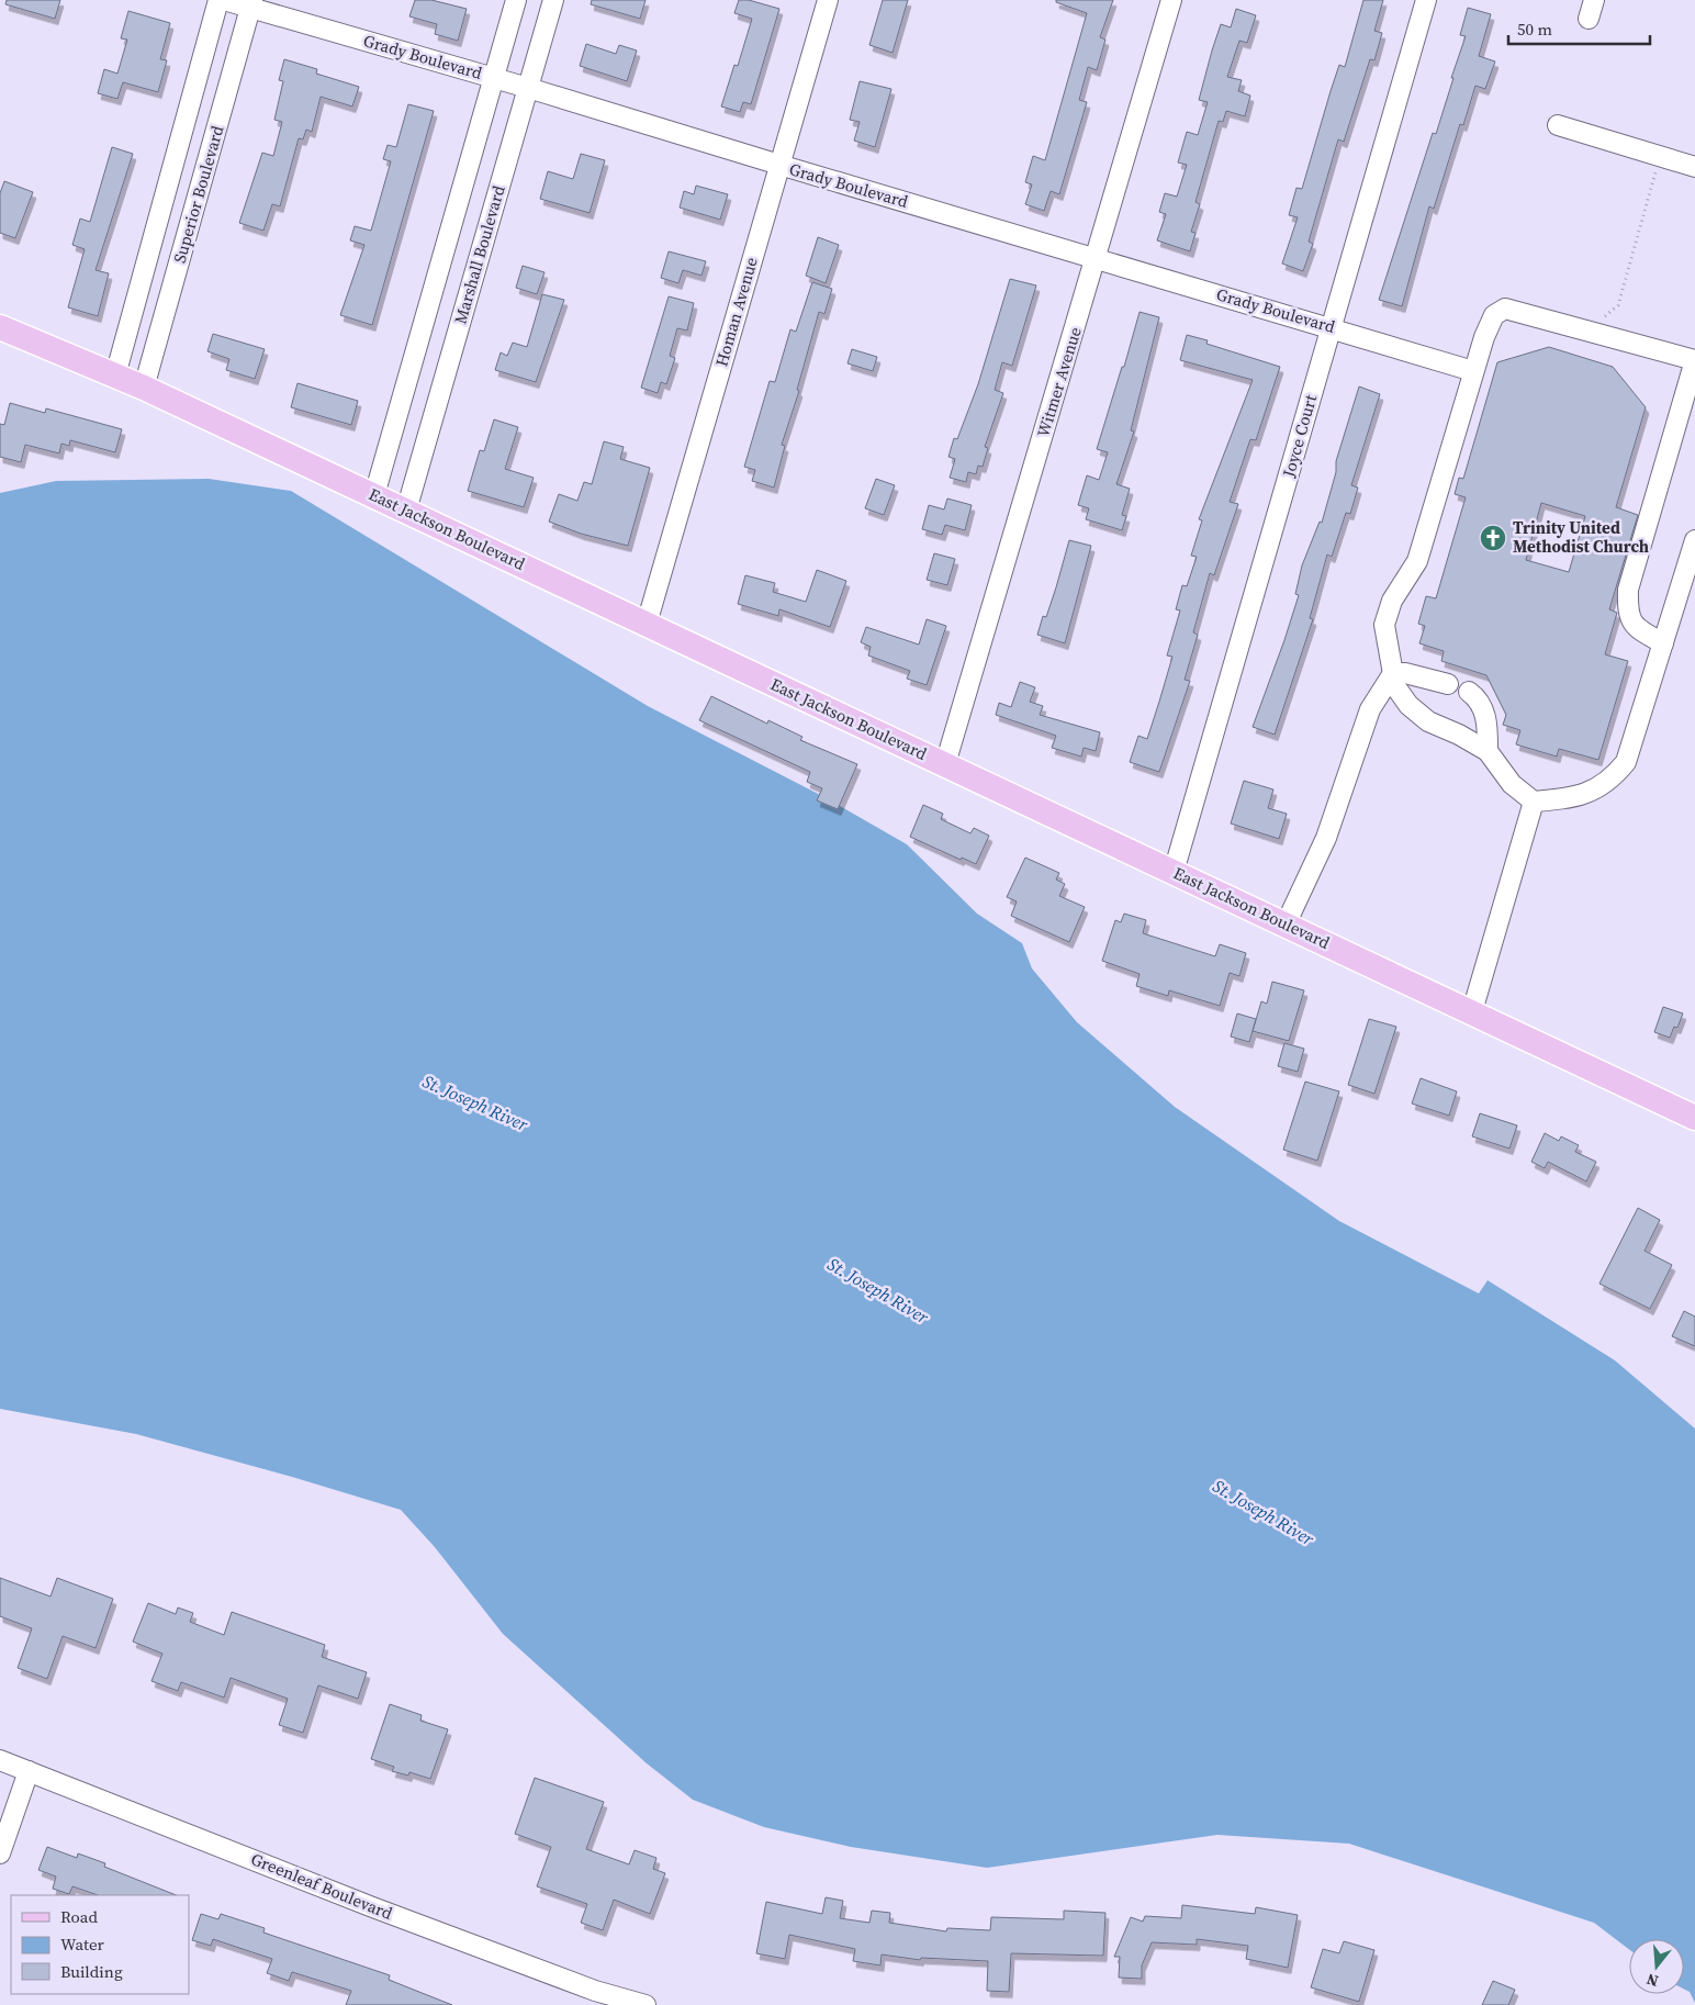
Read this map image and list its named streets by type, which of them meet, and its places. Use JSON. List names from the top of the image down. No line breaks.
{"streets":{"main road":["East Jackson Boulevard"],"street":["Grady Boulevard","Superior Boulevard","Marshall Boulevard","Homan Avenue","Witmer Avenue","Joyce Court","Greenleaf Boulevard"]},"crossings":[["Grady Boulevard","Superior Boulevard"],["Grady Boulevard","Marshall Boulevard"],["Grady Boulevard","Homan Avenue"],["Grady Boulevard","Witmer Avenue"],["Grady Boulevard","Joyce Court"],["Superior Boulevard","East Jackson Boulevard"],["Marshall Boulevard","East Jackson Boulevard"],["Homan Avenue","East Jackson Boulevard"],["Witmer Avenue","East Jackson Boulevard"],["Joyce Court","East Jackson Boulevard"]],"water":["St. Joseph River"],"places":{"church":["Trinity United Methodist Church"]},"legend":["Road","Water","Building"],"scale_bar":"50 m","north":"bottom"}
